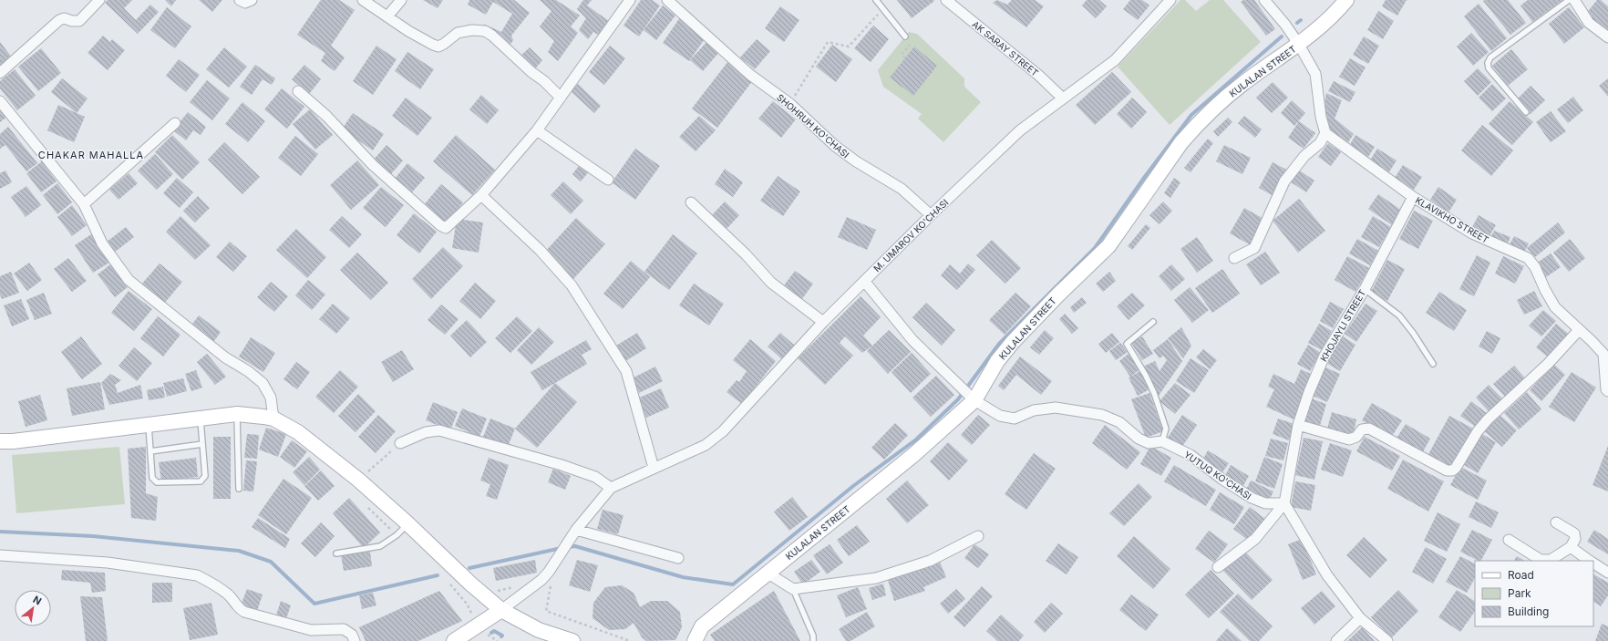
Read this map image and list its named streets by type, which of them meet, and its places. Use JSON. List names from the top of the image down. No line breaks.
{"streets":{"main road":["KULALAN STREET"],"street":["AK SARAY STREET","SHOHRUH KO'CHASI","KLAVIKHO STREET","M. UMAROV KO'CHASI","KHOJAYLI STREET","YUTUQ KO'CHASI"]},"crossings":[["AK SARAY STREET","M. UMAROV KO'CHASI"],["KULALAN STREET","YUTUQ KO'CHASI"],["SHOHRUH KO'CHASI","M. UMAROV KO'CHASI"],["KLAVIKHO STREET","KHOJAYLI STREET"],["M. UMAROV KO'CHASI","YUTUQ KO'CHASI"],["KHOJAYLI STREET","YUTUQ KO'CHASI"]],"districts":["CHAKAR MAHALLA"],"legend":["Road","Park","Building"],"north":"top right"}
